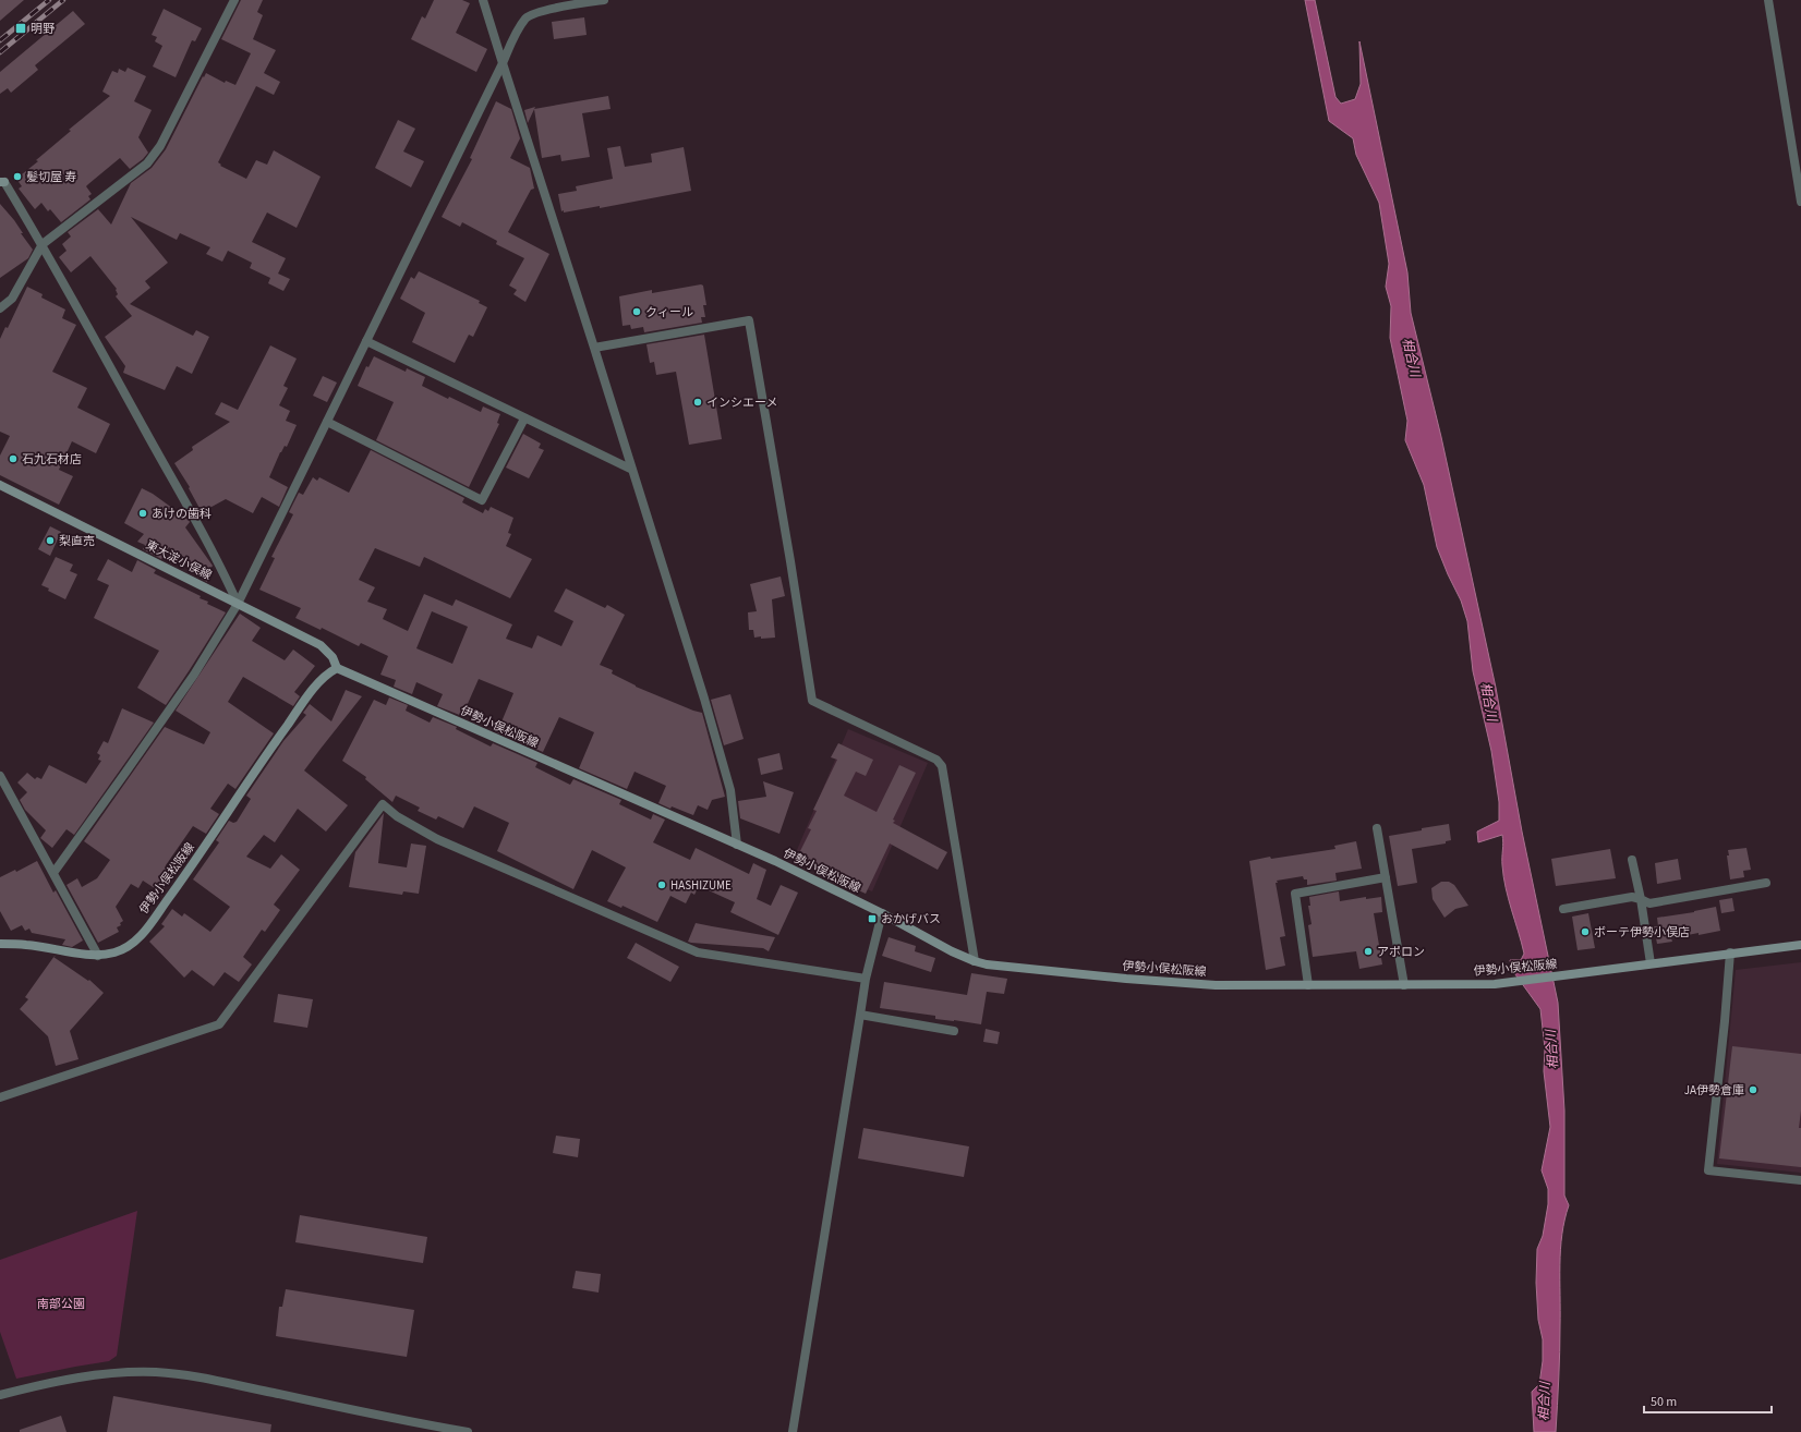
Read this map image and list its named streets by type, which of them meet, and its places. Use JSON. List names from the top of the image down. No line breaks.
{"streets":{"main road":["東大淀小俣線","伊勢小俣松阪線"]},"crossings":[["東大淀小俣線","伊勢小俣松阪線"]],"water":["相合川"],"parks":["南部公園"],"places":{"transit":["明野","おかげバス"],"other":["髪切屋 寿","クィール","インシエーメ","石九石材店","あけの歯科","梨直売","HASHIZUME","ボーテ伊勢小俣店","アポロン","JA伊勢倉庫"]},"scale_bar":"50 m"}
